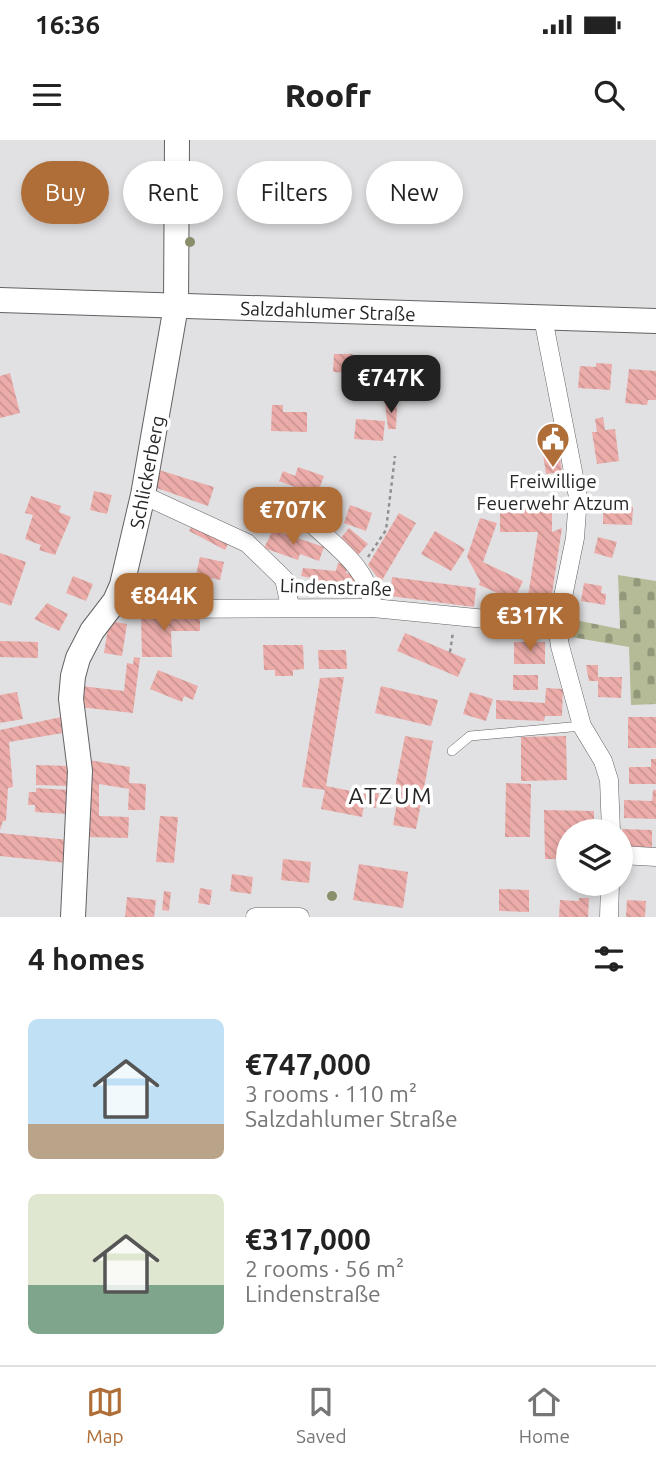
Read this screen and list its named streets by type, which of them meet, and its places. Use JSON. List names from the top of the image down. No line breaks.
{"streets":{"street":["Salzdahlumer Straße","Schlickerberg","Lindenstraße"]},"crossings":[["Salzdahlumer Straße","Schlickerberg"],["Schlickerberg","Lindenstraße"]],"districts":["ATZUM"],"places":{"public building":["Freiwillige Feuerwehr Atzum"]},"page":{"status":"16:36","header":"Roofr","chip":["Buy","Rent","Filters","New"],"price":["€747K","€707K","€844K","€317K"],"heading":"4 homes","list":[{"name":"€747,000","note":"3 rooms · 110 m² · Salzdahlumer Straße"},{"name":"€317,000","note":"2 rooms · 56 m² · Lindenstraße"}],"tabs":["Map","Saved","Home"]}}
